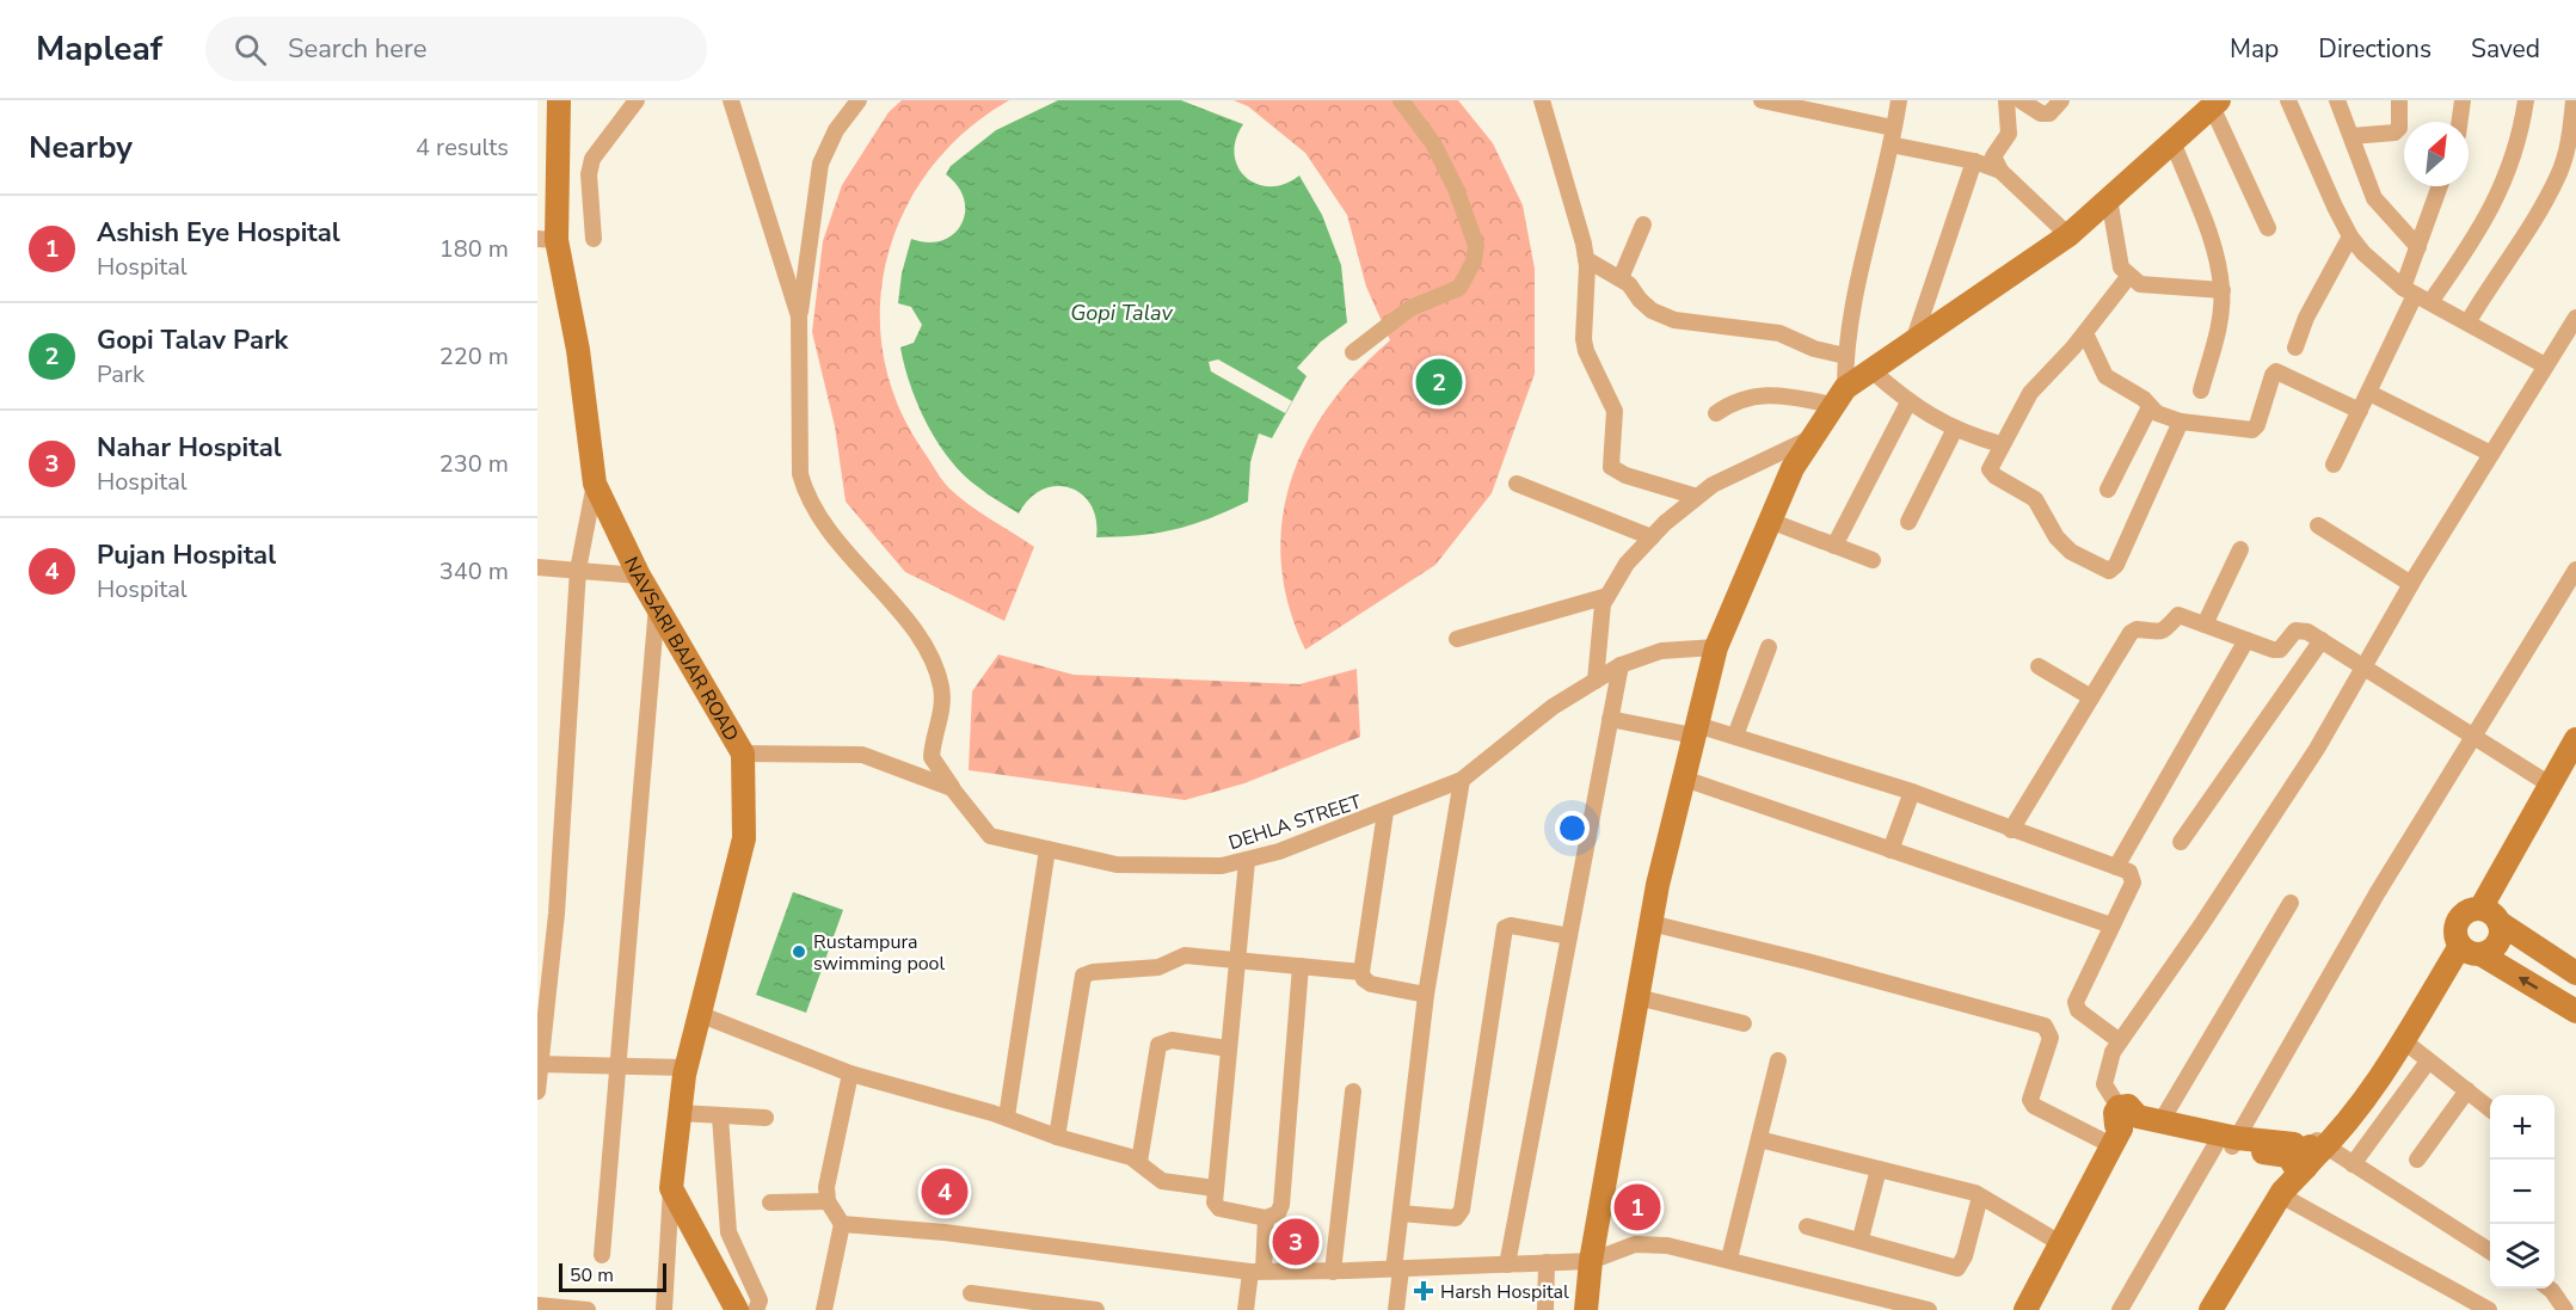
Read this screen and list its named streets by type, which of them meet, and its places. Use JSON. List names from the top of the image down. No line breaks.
{"streets":{"street":["NAVSARI BAJAR ROAD","DEHLA STREET"]},"water":["Gopi Talav"],"places":{"other":["Rustampura swimming pool"],"health":["Harsh Hospital"]},"scale_bar":"50 m","north":"top right","page":{"header":"Mapleaf","search":"Search here","nav":["Map","Directions","Saved"],"heading":["Nearby","4 results"],"list":[{"mark":"1","name":"Ashish Eye Hospital","note":"Hospital","value":"180 m"},{"mark":"2","name":"Gopi Talav Park","note":"Park","value":"220 m"},{"mark":"3","name":"Nahar Hospital","note":"Hospital","value":"230 m"},{"mark":"4","name":"Pujan Hospital","note":"Hospital","value":"340 m"}],"pins":["2","4","1","3"],"map_buttons":["+","−"],"scale":"50 m"}}
